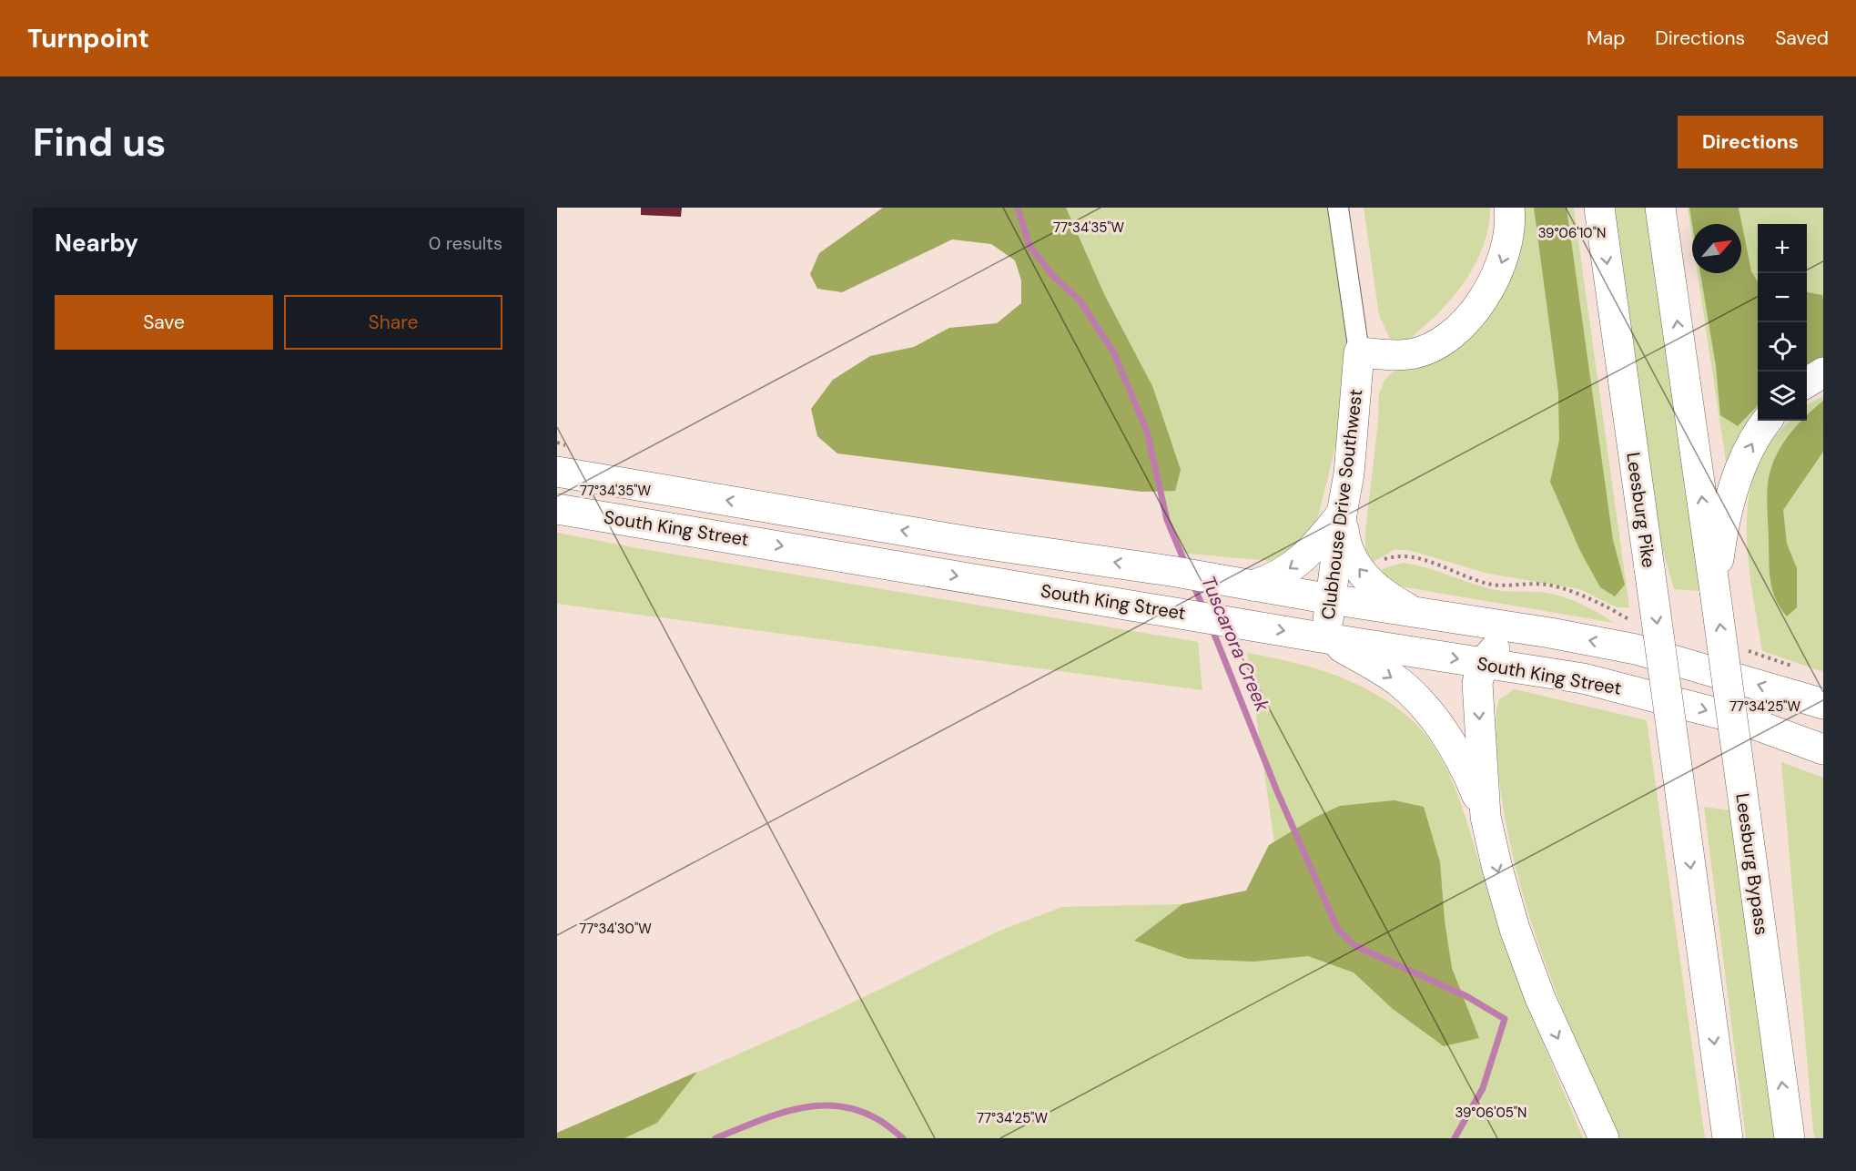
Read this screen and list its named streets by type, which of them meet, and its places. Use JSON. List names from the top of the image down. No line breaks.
{"streets":{"highway":["Clubhouse Drive Southwest","Leesburg Pike","South King Street","Leesburg Bypass"]},"crossings":[["Clubhouse Drive Southwest","South King Street"]],"water":["Tuscarora Creek"],"north":"top right","page":{"header":"Turnpoint","nav":["Map","Directions","Saved"],"buttons":["Directions",["Save","Share"]],"title":"Find us","heading":["Nearby","0 results"],"map_buttons":["+","−"]},"coordinates":["77°34'35\"W","39°06'10\"N","77°34'25\"W","77°34'30\"W","39°06'05\"N"]}
